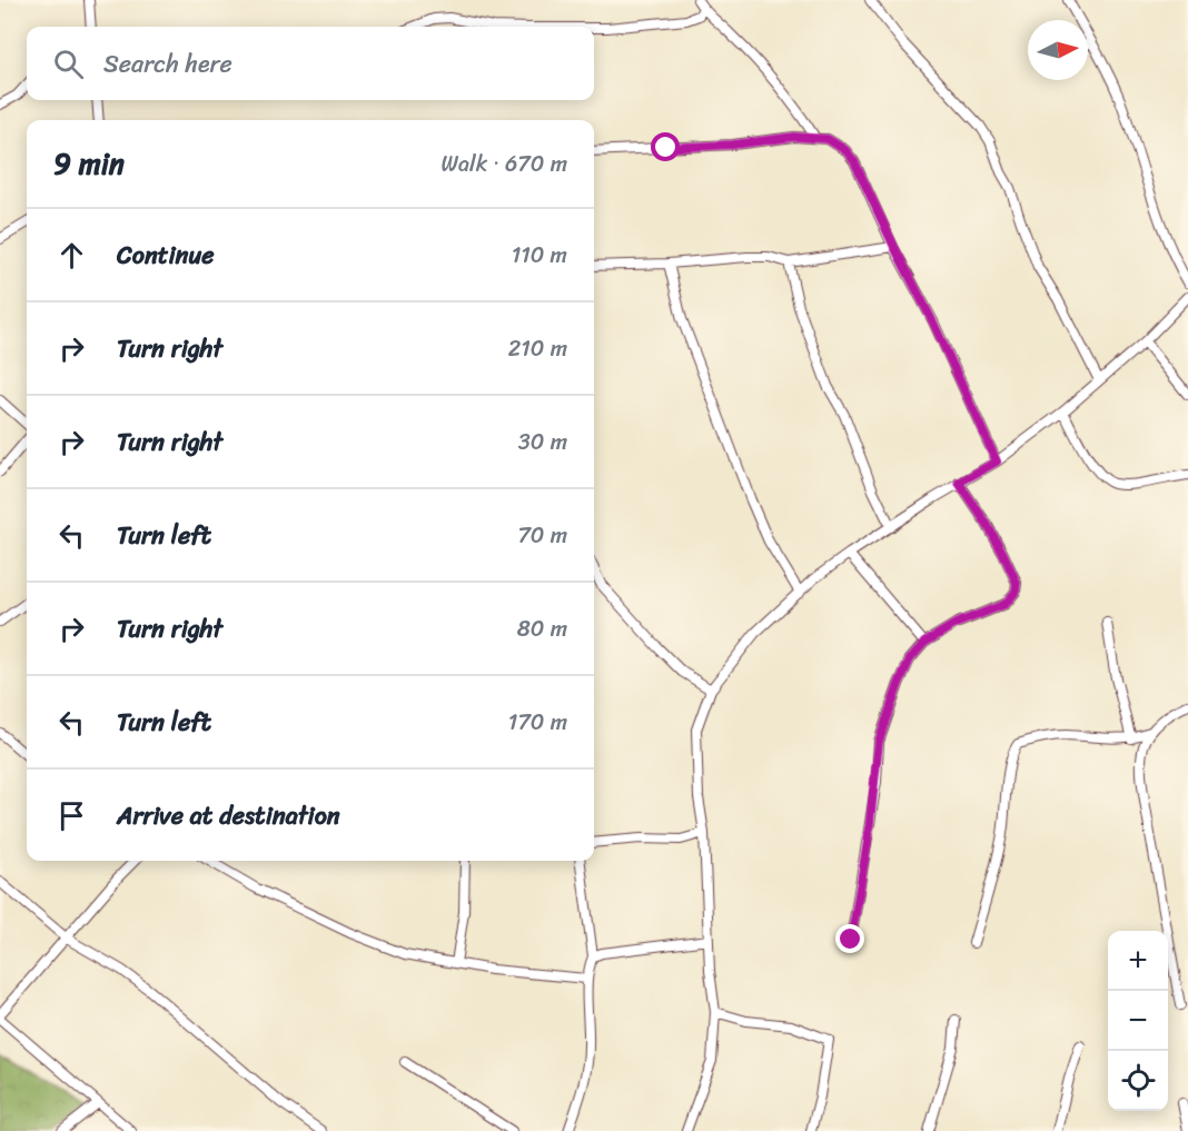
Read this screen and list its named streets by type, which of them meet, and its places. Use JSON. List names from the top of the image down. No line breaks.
{"north":"right","page":{"search":"Search here","heading":["9 min","Walk · 670 m"],"list":[["Continue","110 m"],["Turn right","210 m"],["Turn right","30 m"],["Turn left","70 m"],["Turn right","80 m"],["Turn left","170 m"],"Arrive at destination"],"map_buttons":["+","−"]}}
